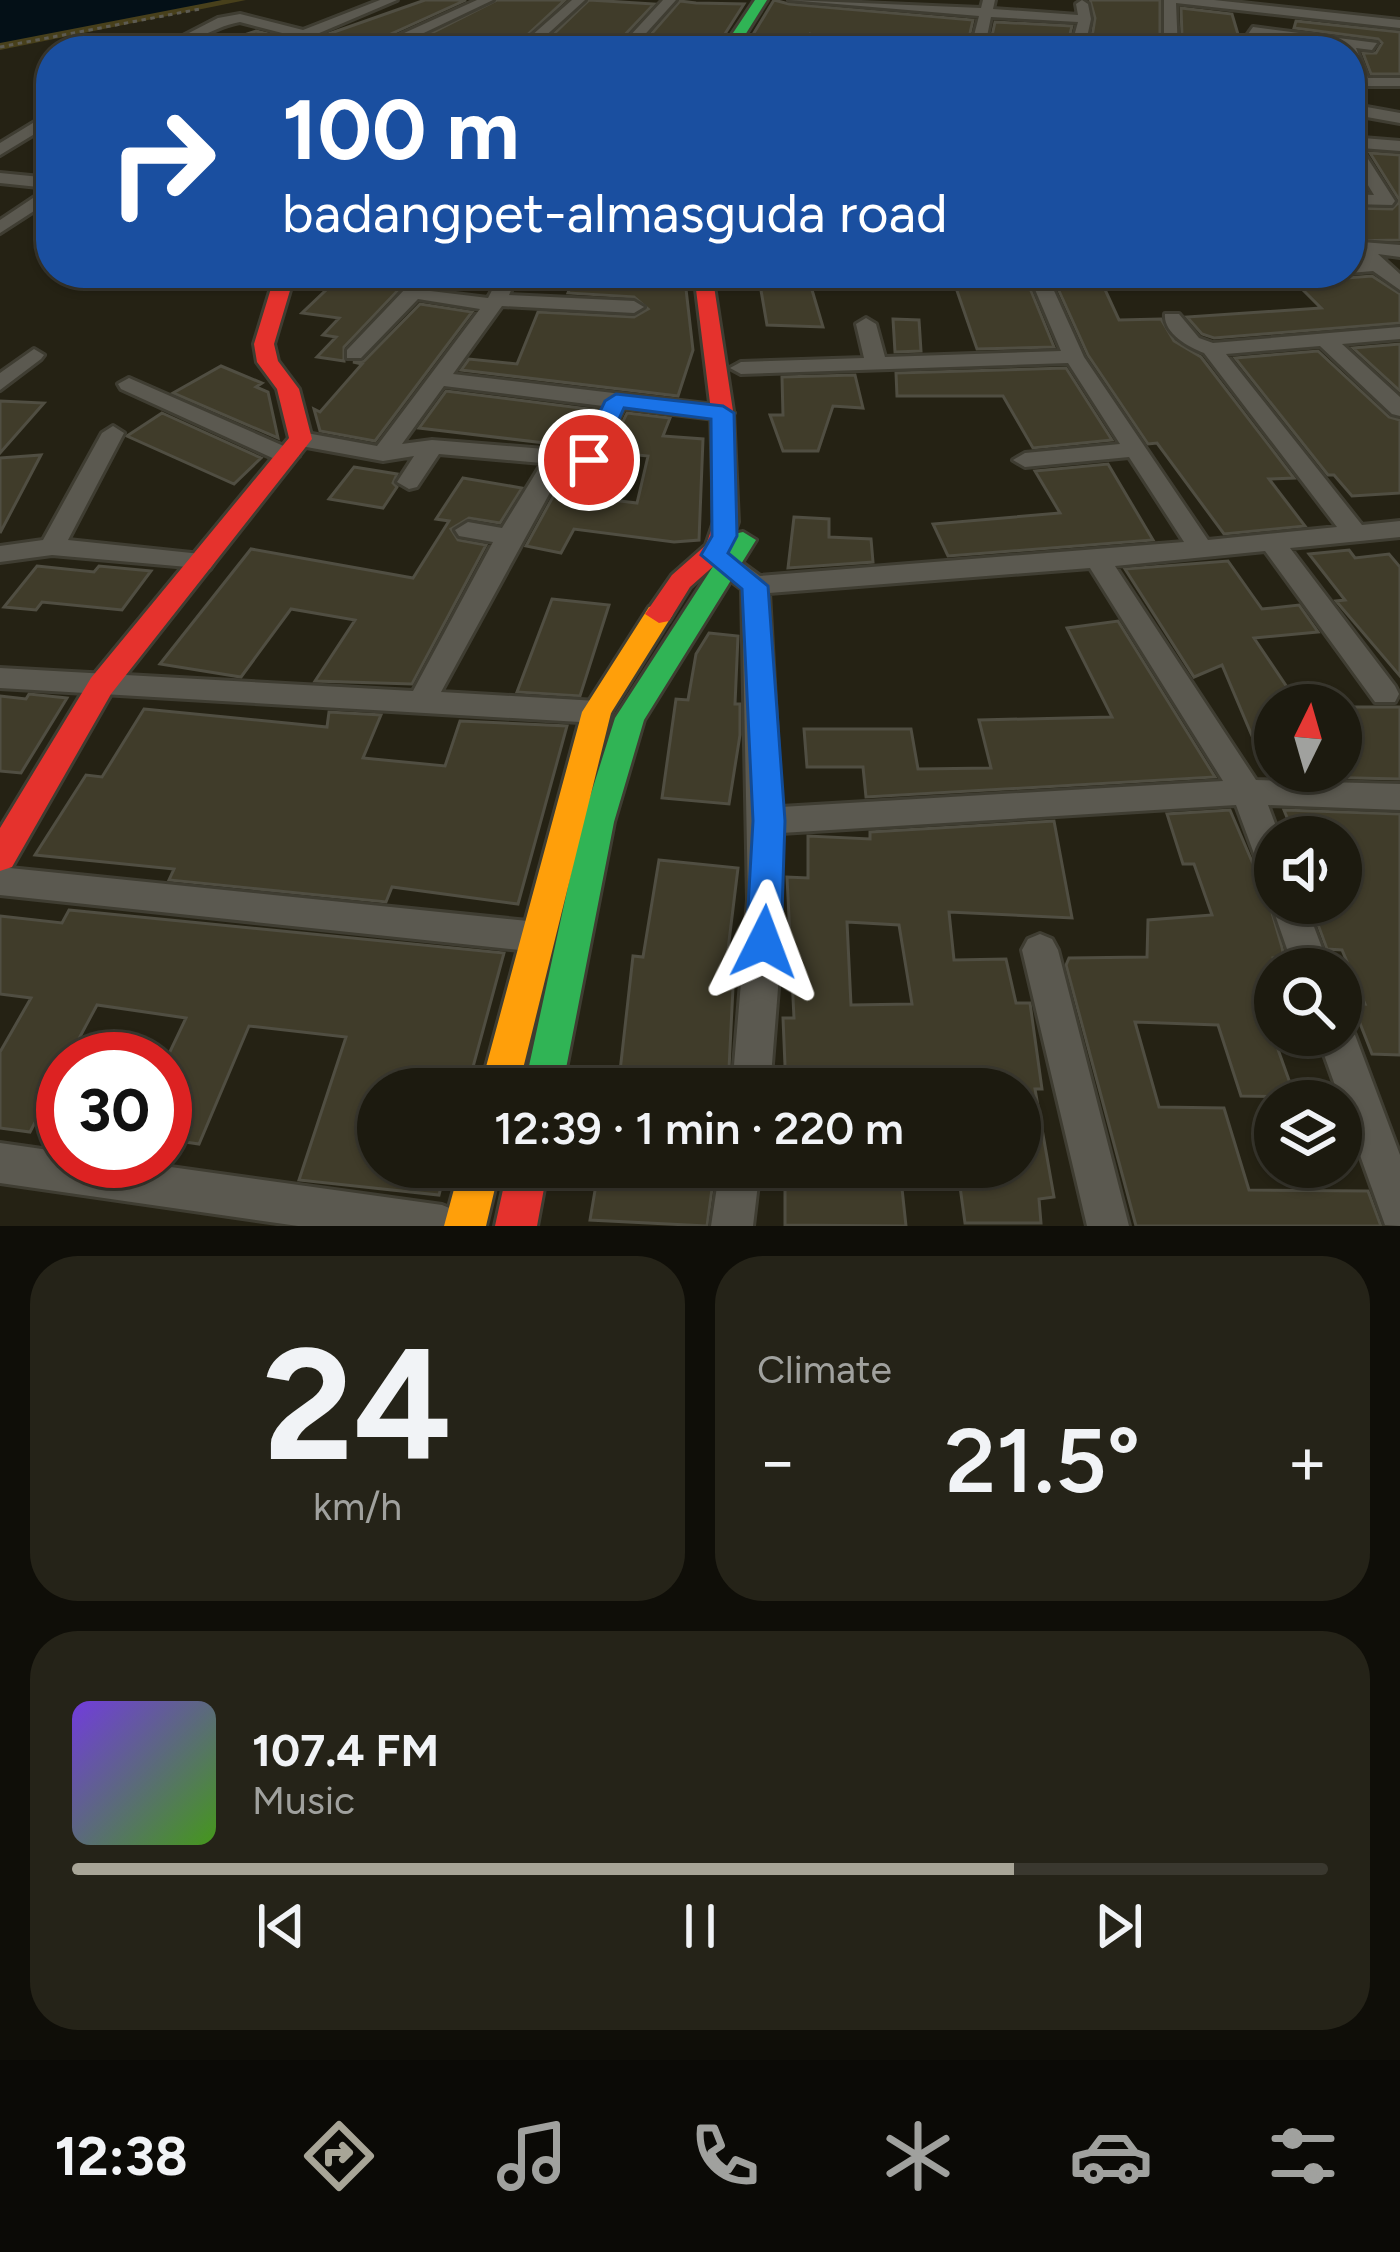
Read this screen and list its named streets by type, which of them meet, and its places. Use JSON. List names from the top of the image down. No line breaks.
{"north":"top","page":{"turn":["100 m","badangpet-almasguda road"],"limit":"30","trip":"12:39 · 1 min · 220 m","tile":[["24","km/h"],"Climate"],"heat":["−","21.5°","+"],"song":["107.4 FM","Music"],"tabs":"12:38"}}
